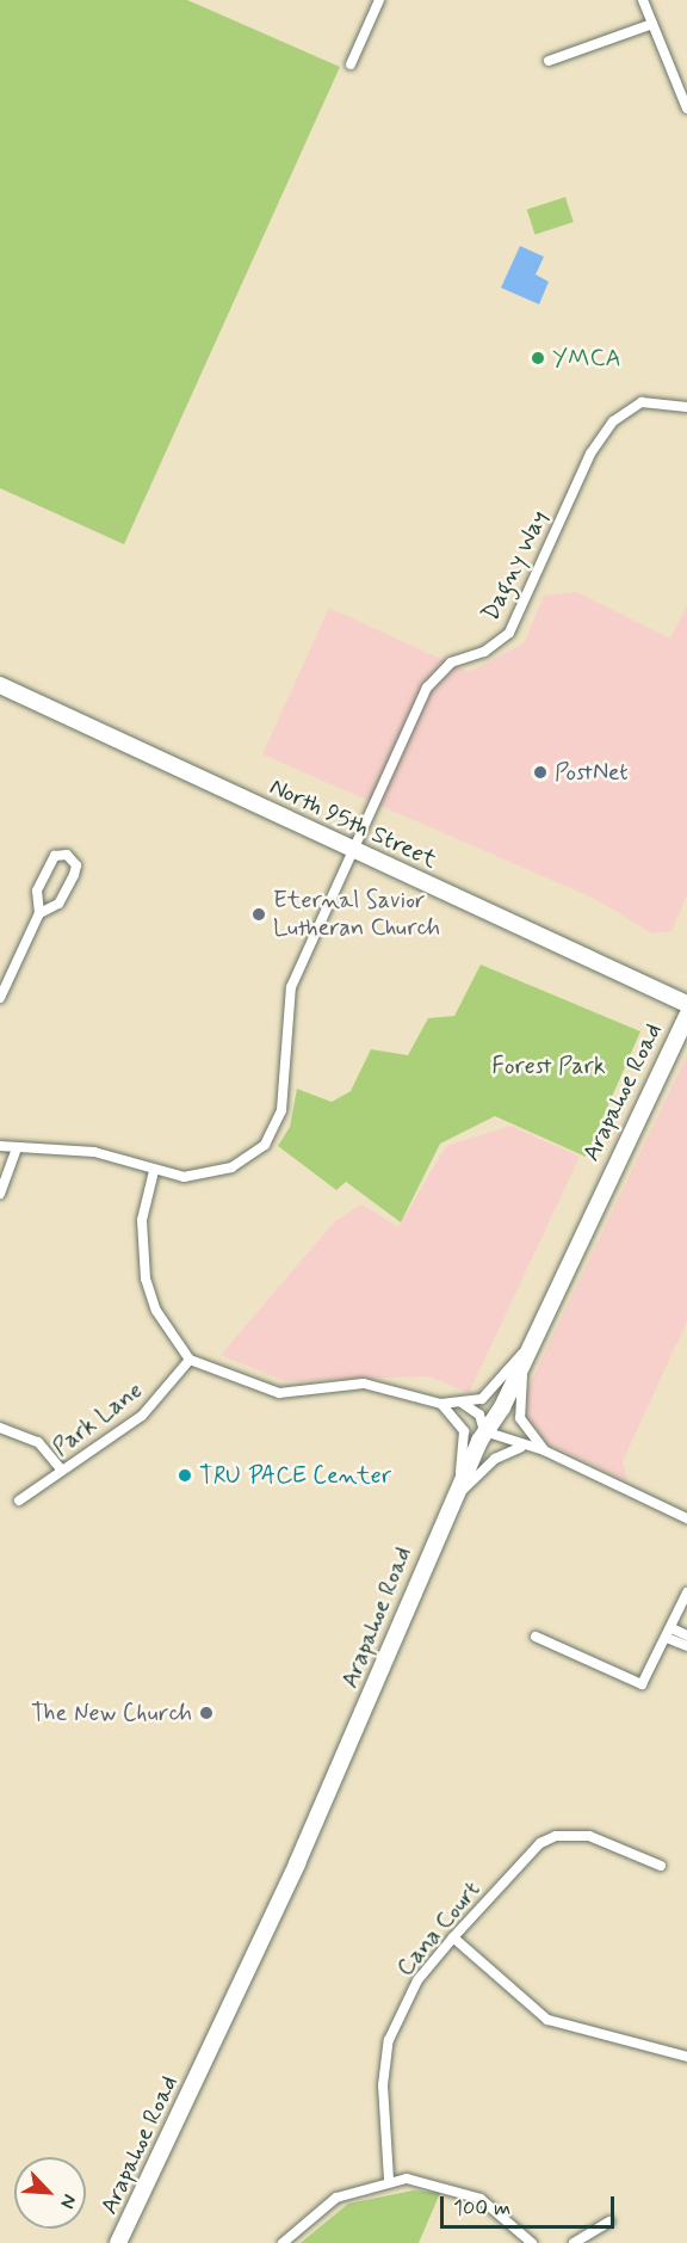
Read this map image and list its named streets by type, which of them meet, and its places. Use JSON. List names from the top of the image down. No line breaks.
{"streets":{"main road":["North 95th Street","Arapahoe Road"],"street":["Dagny Way","Park Lane","Cana Court"]},"crossings":[["Dagny Way","North 95th Street"]],"parks":["Forest Park"],"places":["YMCA","PostNet","Eternal Savior Lutheran Church","TRU PACE Center","The New Church"],"scale_bar":"100 m","north":"bottom right"}
